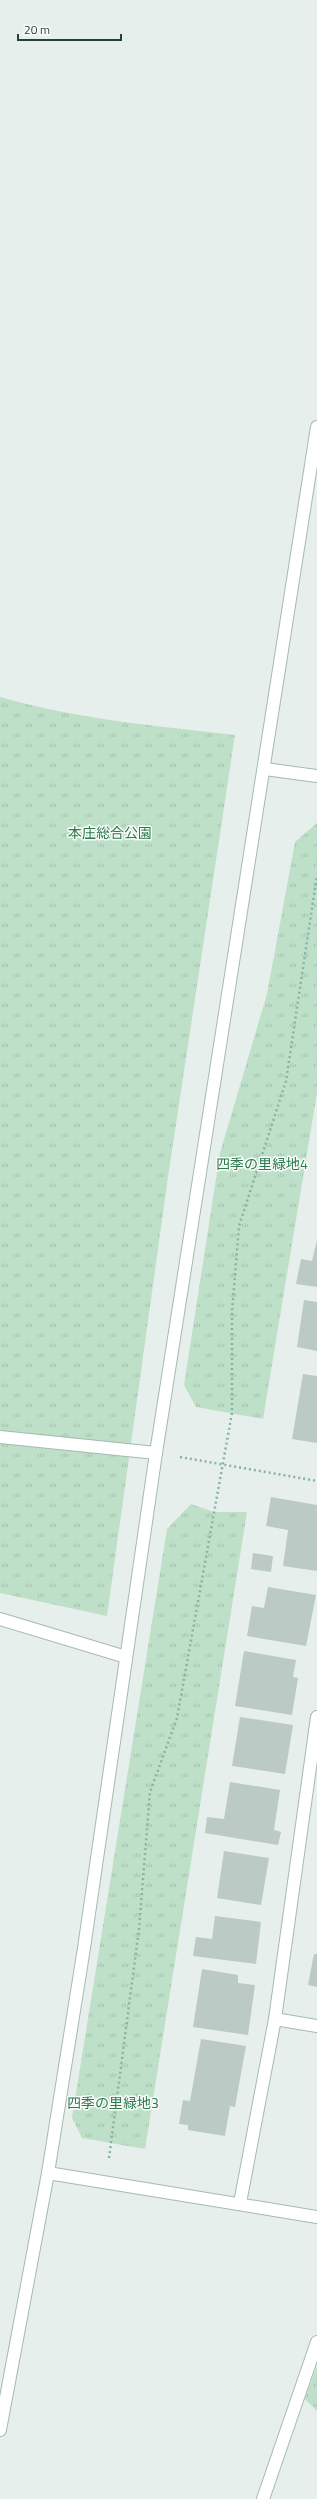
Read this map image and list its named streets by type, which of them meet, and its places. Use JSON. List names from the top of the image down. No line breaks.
{"parks":["本庄総合公園","四季の里緑地4","四季の里緑地3"],"scale_bar":"20 m"}
